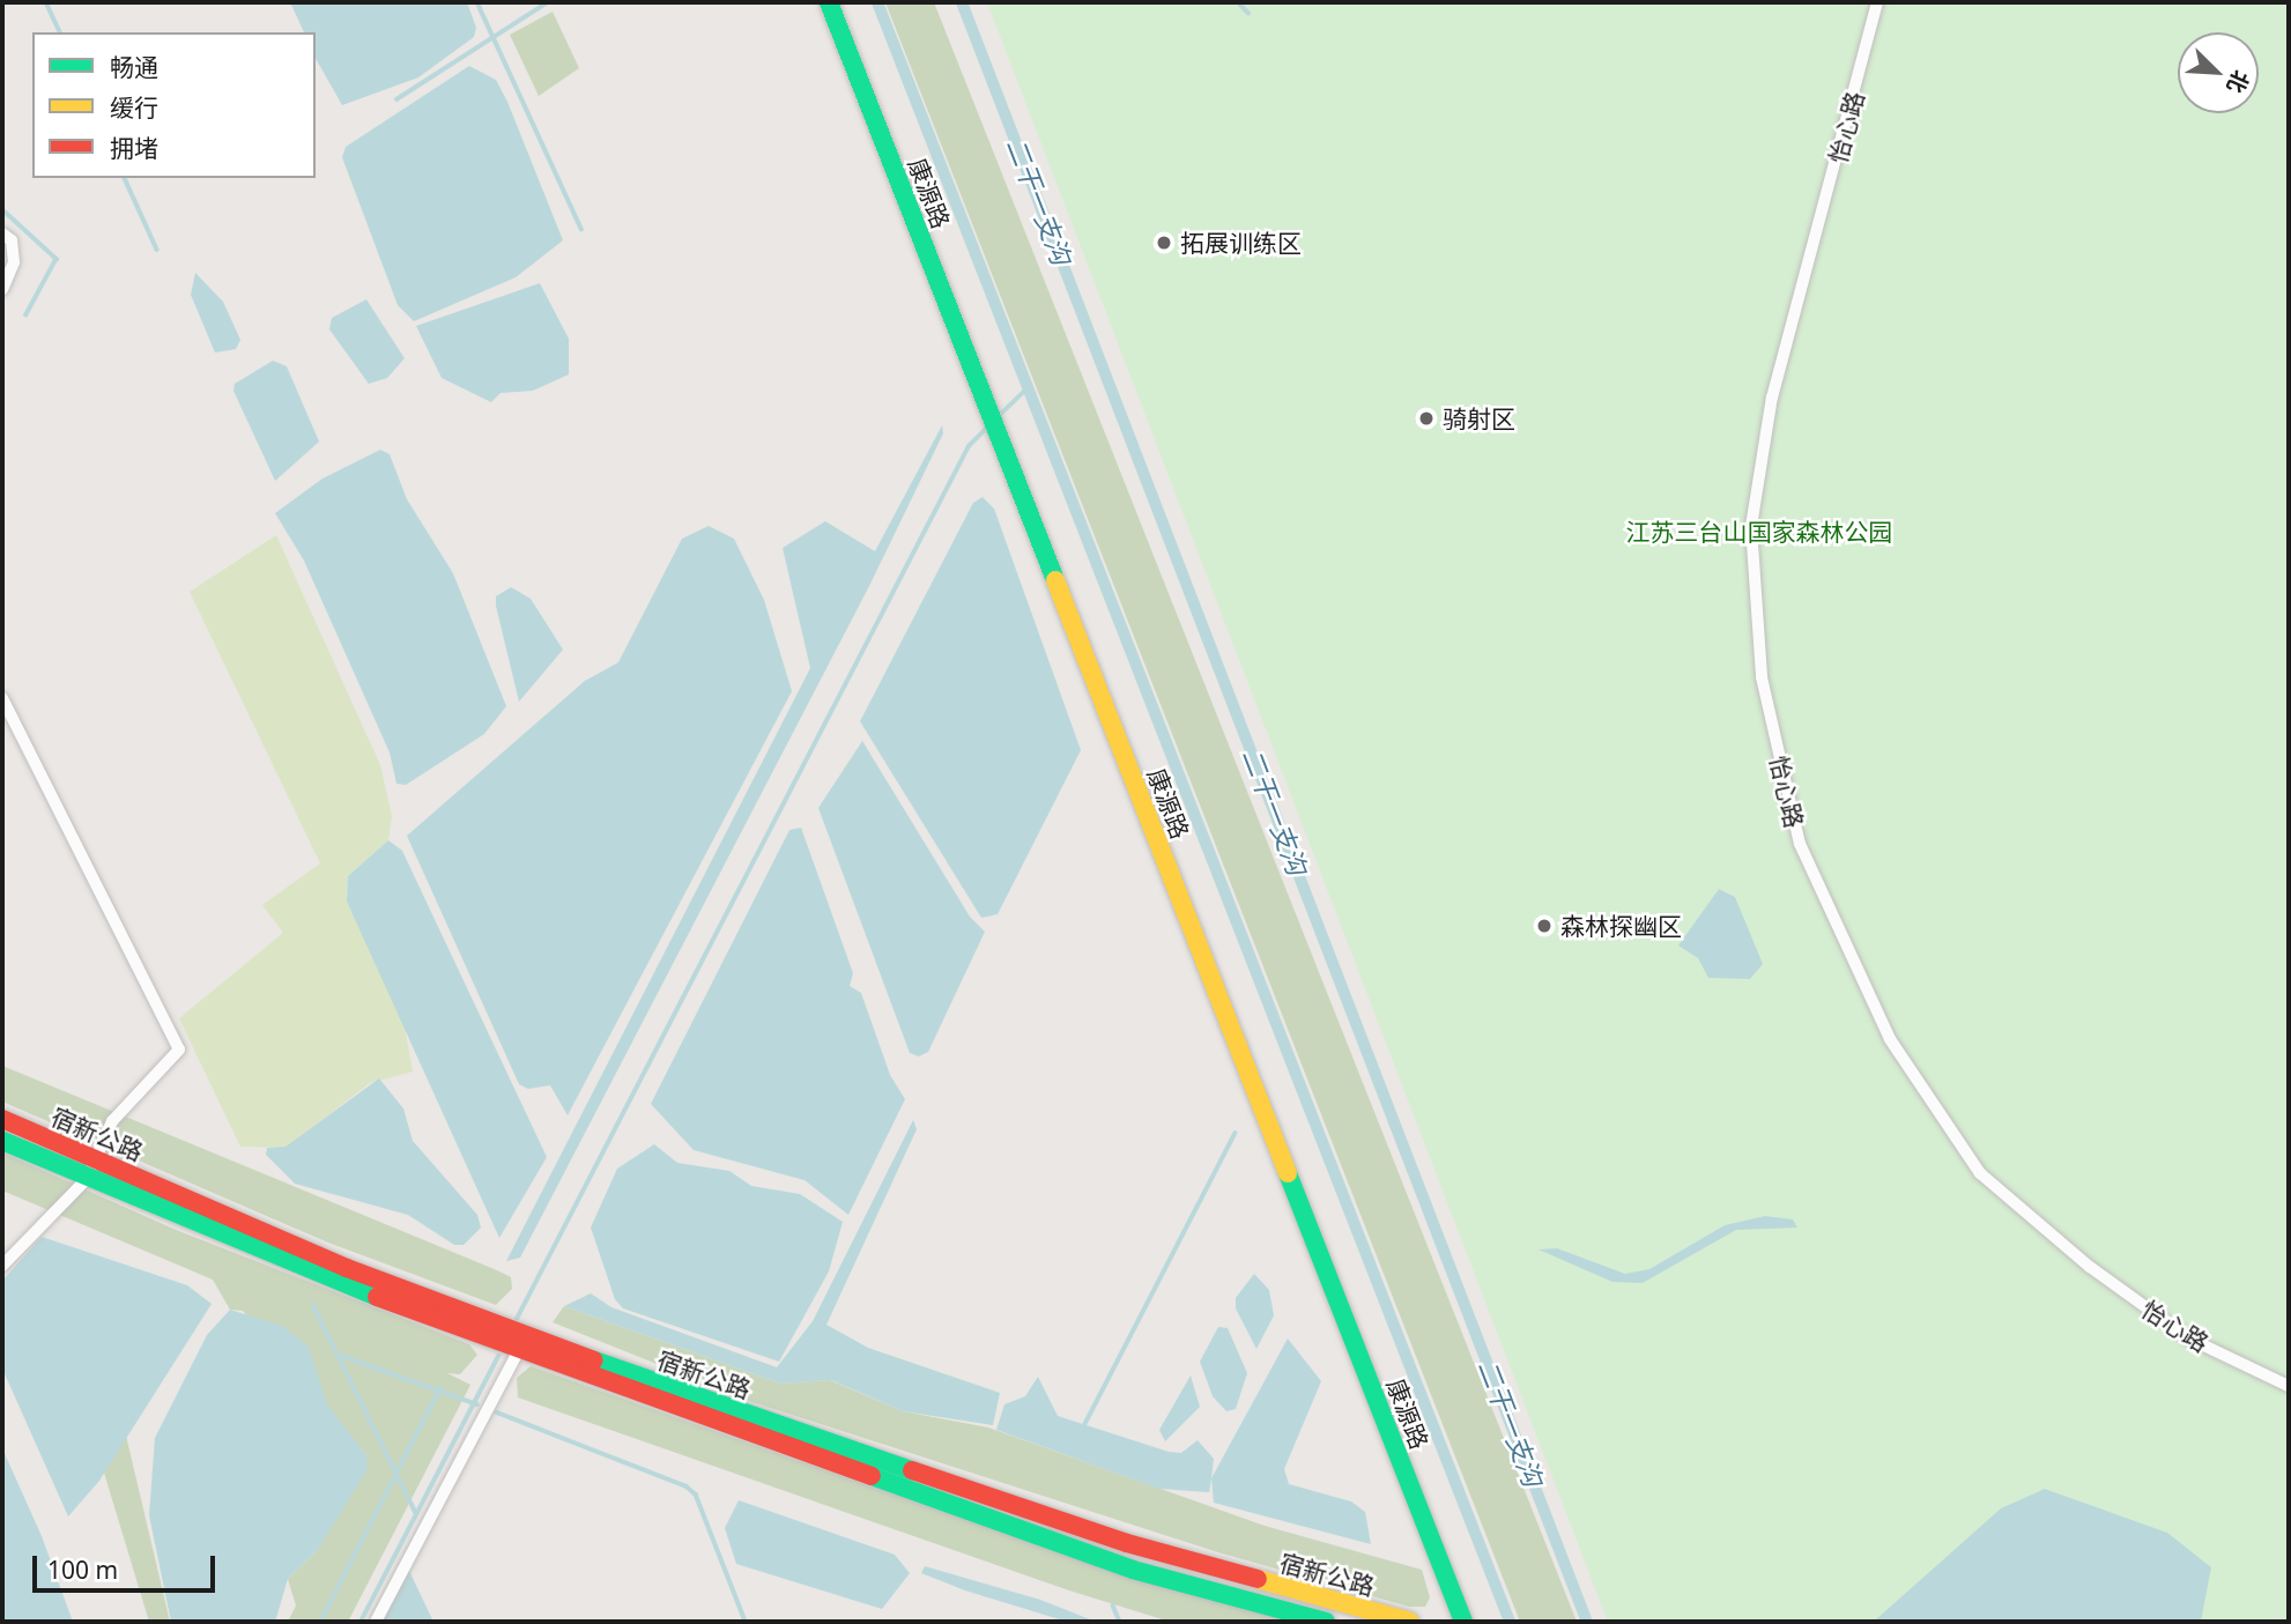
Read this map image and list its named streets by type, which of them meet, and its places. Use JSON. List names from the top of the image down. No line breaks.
{"streets":{"main road":["康源路","宿新公路"],"street":["怡心路"]},"water":["二干一支沟"],"parks":["江苏三台山国家森林公园"],"places":["拓展训练区","骑射区","森林探幽区"],"legend":["畅通","缓行","拥堵"],"scale_bar":"100 m","north":"bottom right"}
